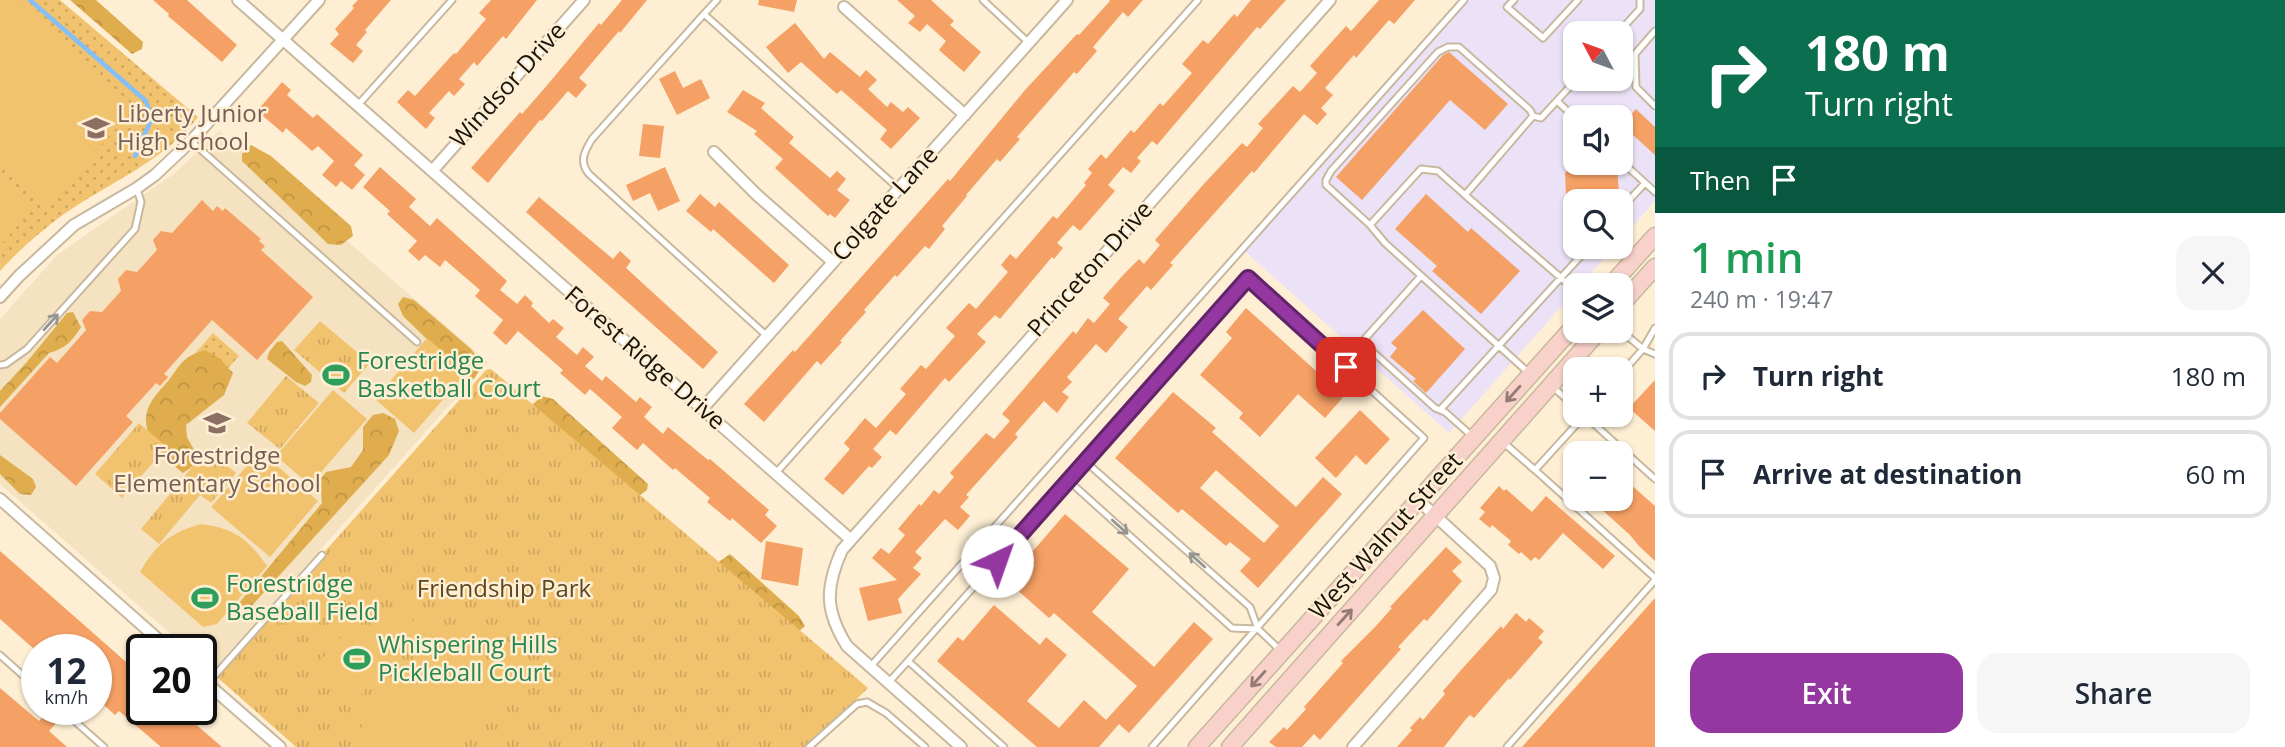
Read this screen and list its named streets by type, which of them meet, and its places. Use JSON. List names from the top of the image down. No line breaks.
{"streets":{"main road":["West Walnut Street"],"street":["Windsor Drive","Colgate Lane","Princeton Drive","Forest Ridge Drive"]},"crossings":[["Windsor Drive","Forest Ridge Drive"],["Colgate Lane","Forest Ridge Drive"],["Princeton Drive","Forest Ridge Drive"]],"parks":["Friendship Park"],"places":{"school or university":["Liberty Junior High School","Forestridge Elementary School"],"sports":["Forestridge Basketball Court","Forestridge Baseball Field","Whispering Hills Pickleball Court"]},"north":"top left","page":{"turn":["180 m","Turn right"],"map_buttons":["+","−"],"then":"Then","heading":["1 min","240 m · 19:47"],"list":[{"name":"Turn right","value":"180 m"},{"name":"Arrive at destination","value":"60 m"}],"speed":"12 km/h","limit":"20","buttons":["Exit","Share"]}}
